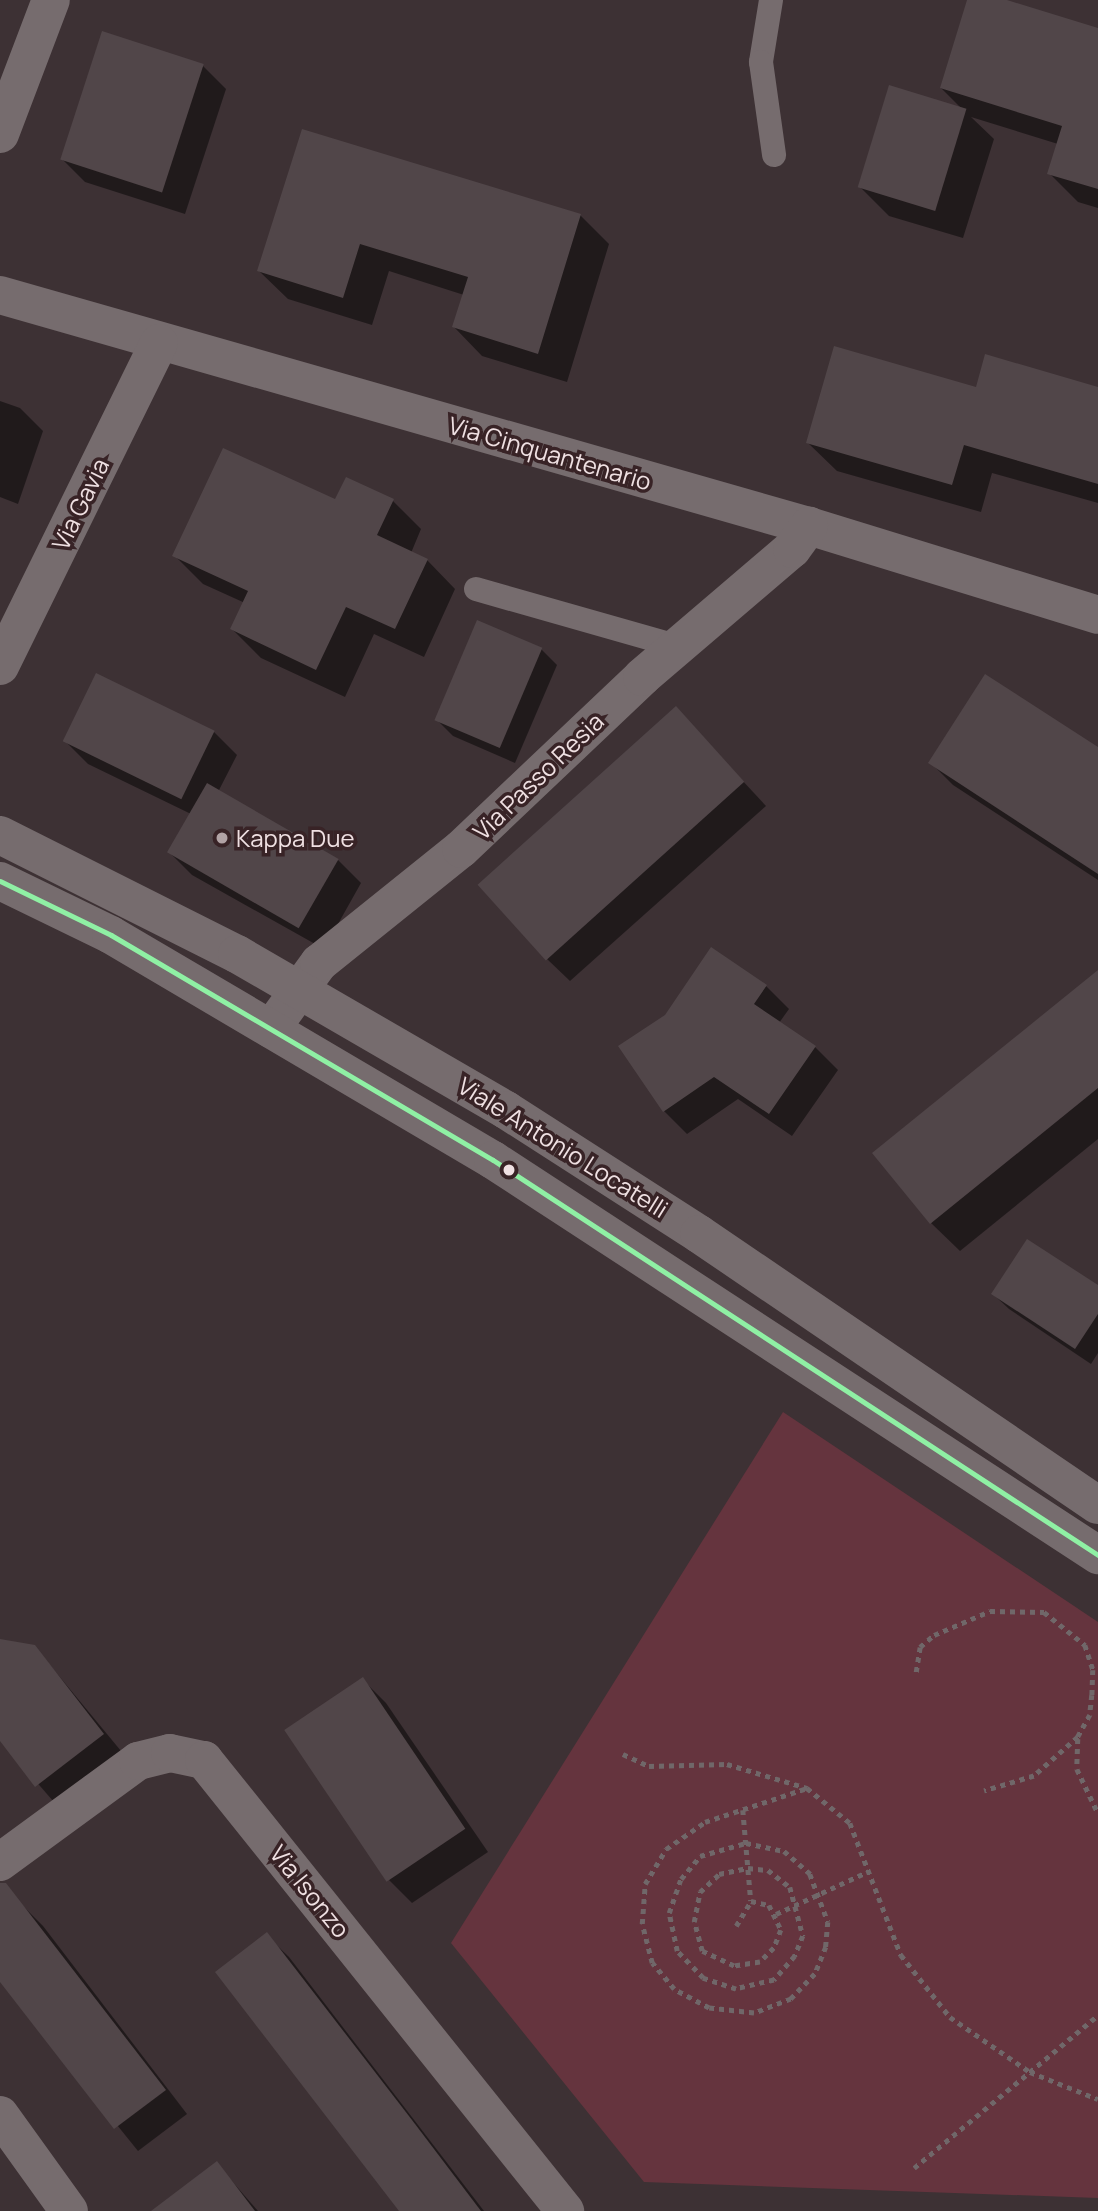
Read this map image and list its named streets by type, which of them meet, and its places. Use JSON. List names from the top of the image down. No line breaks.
{"streets":{"street":["Via Cinquantenario","Via Gavia","Via Passo Resia","Viale Antonio Locatelli","Via Isonzo"]},"crossings":[["Via Cinquantenario","Via Gavia"],["Via Cinquantenario","Via Passo Resia"],["Via Passo Resia","Viale Antonio Locatelli"]],"places":["Kappa Due"]}
